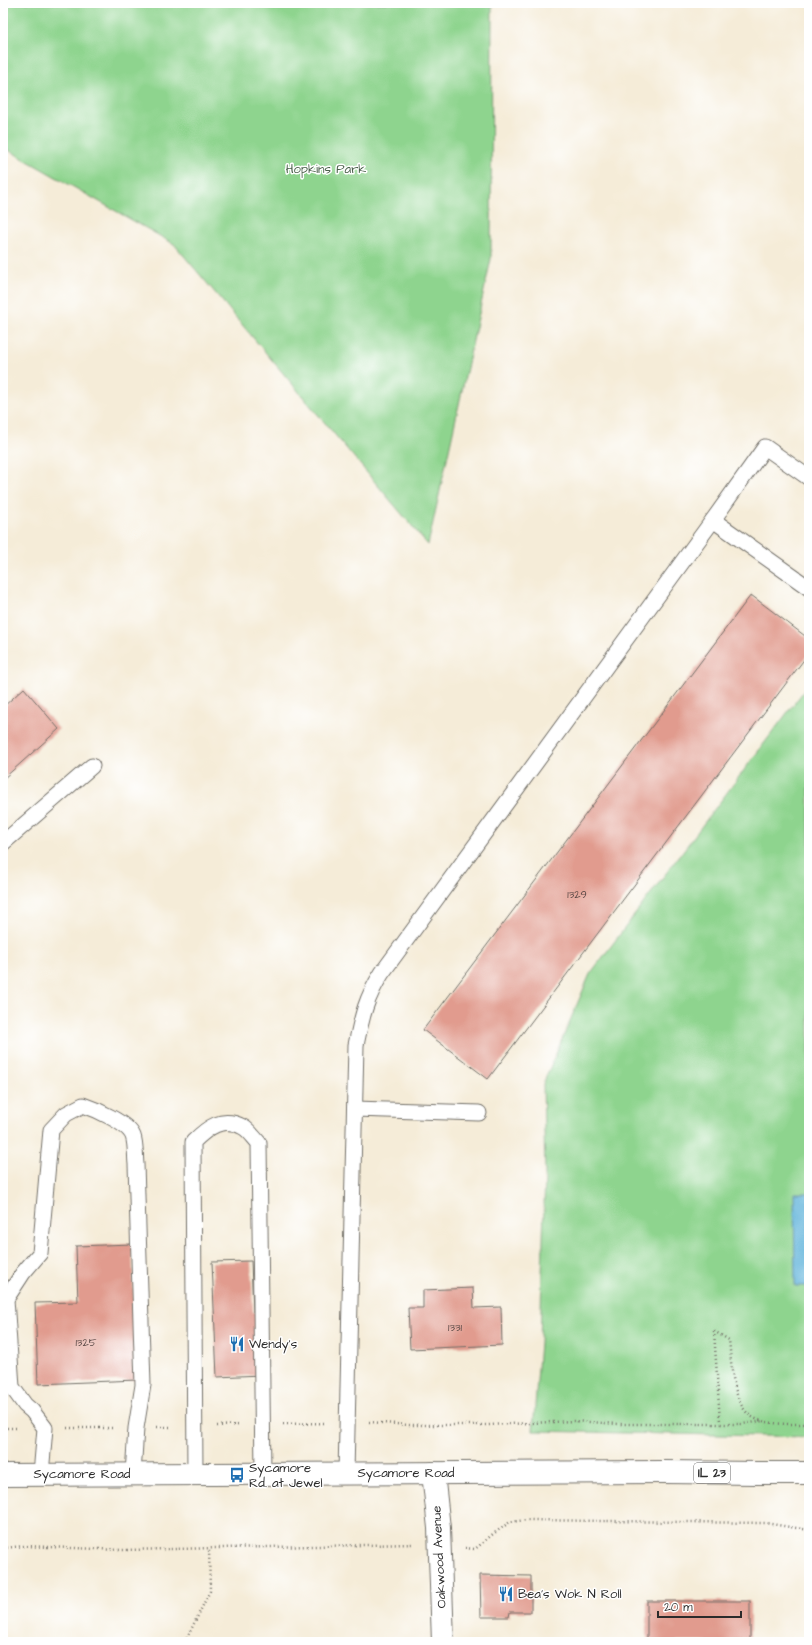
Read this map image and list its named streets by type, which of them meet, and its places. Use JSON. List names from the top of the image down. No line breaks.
{"streets":{"main road":["Sycamore Road","IL 23","Oakwood Avenue"]},"crossings":[["Sycamore Road","Oakwood Avenue"]],"parks":["Hopkins Park"],"places":{"restaurant":["Wendy's","Bea's Wok N Roll"],"bus stop":["Sycamore Rd. at Jewel"]},"house_numbers":["1329","1331","1325"],"scale_bar":"20 m"}
